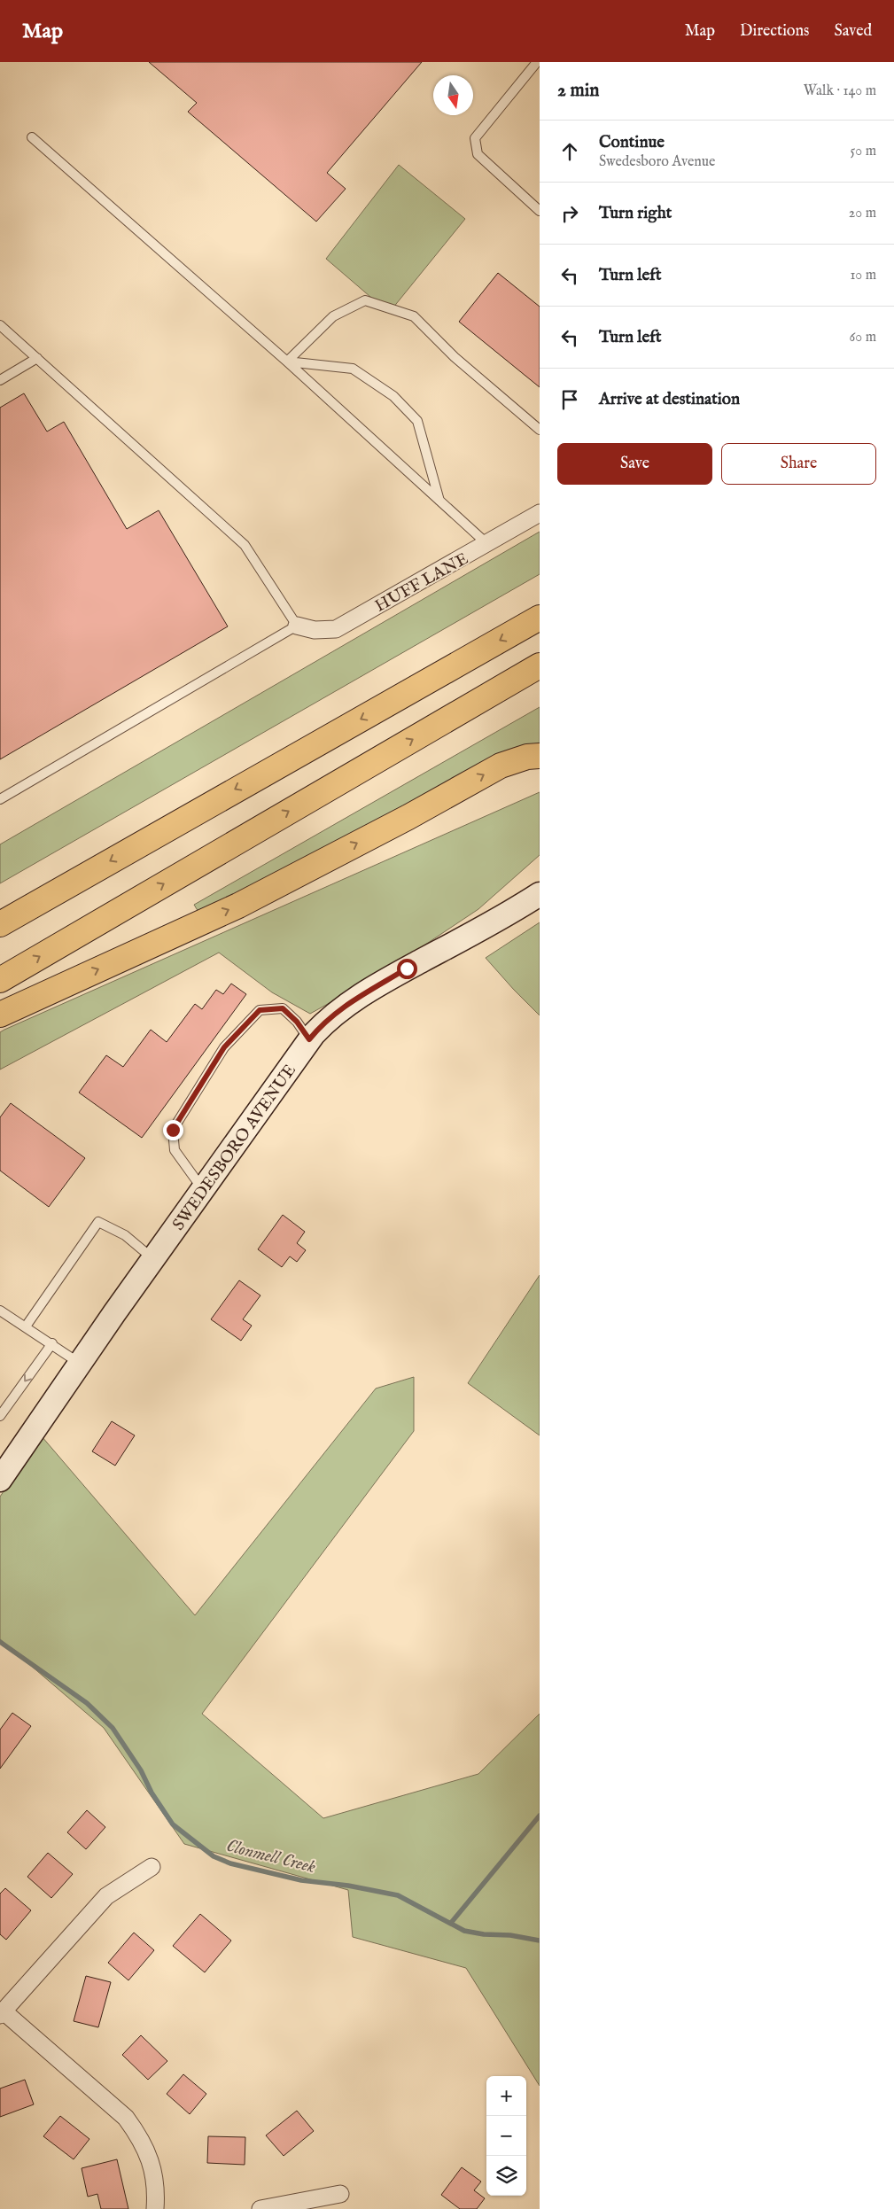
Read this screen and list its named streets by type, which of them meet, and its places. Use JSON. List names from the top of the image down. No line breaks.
{"streets":{"street":["HUFF LANE","SWEDESBORO AVENUE"]},"water":["Clonmell Creek"],"north":"bottom","page":{"header":"Map","nav":["Map","Directions","Saved"],"heading":["2 min","Walk · 140 m"],"list":[["Continue","Swedesboro Avenue","50 m"],["Turn right","20 m"],["Turn left","10 m"],["Turn left","60 m"],"Arrive at destination"],"buttons":["Save","Share"],"map_buttons":["+","−"]}}
